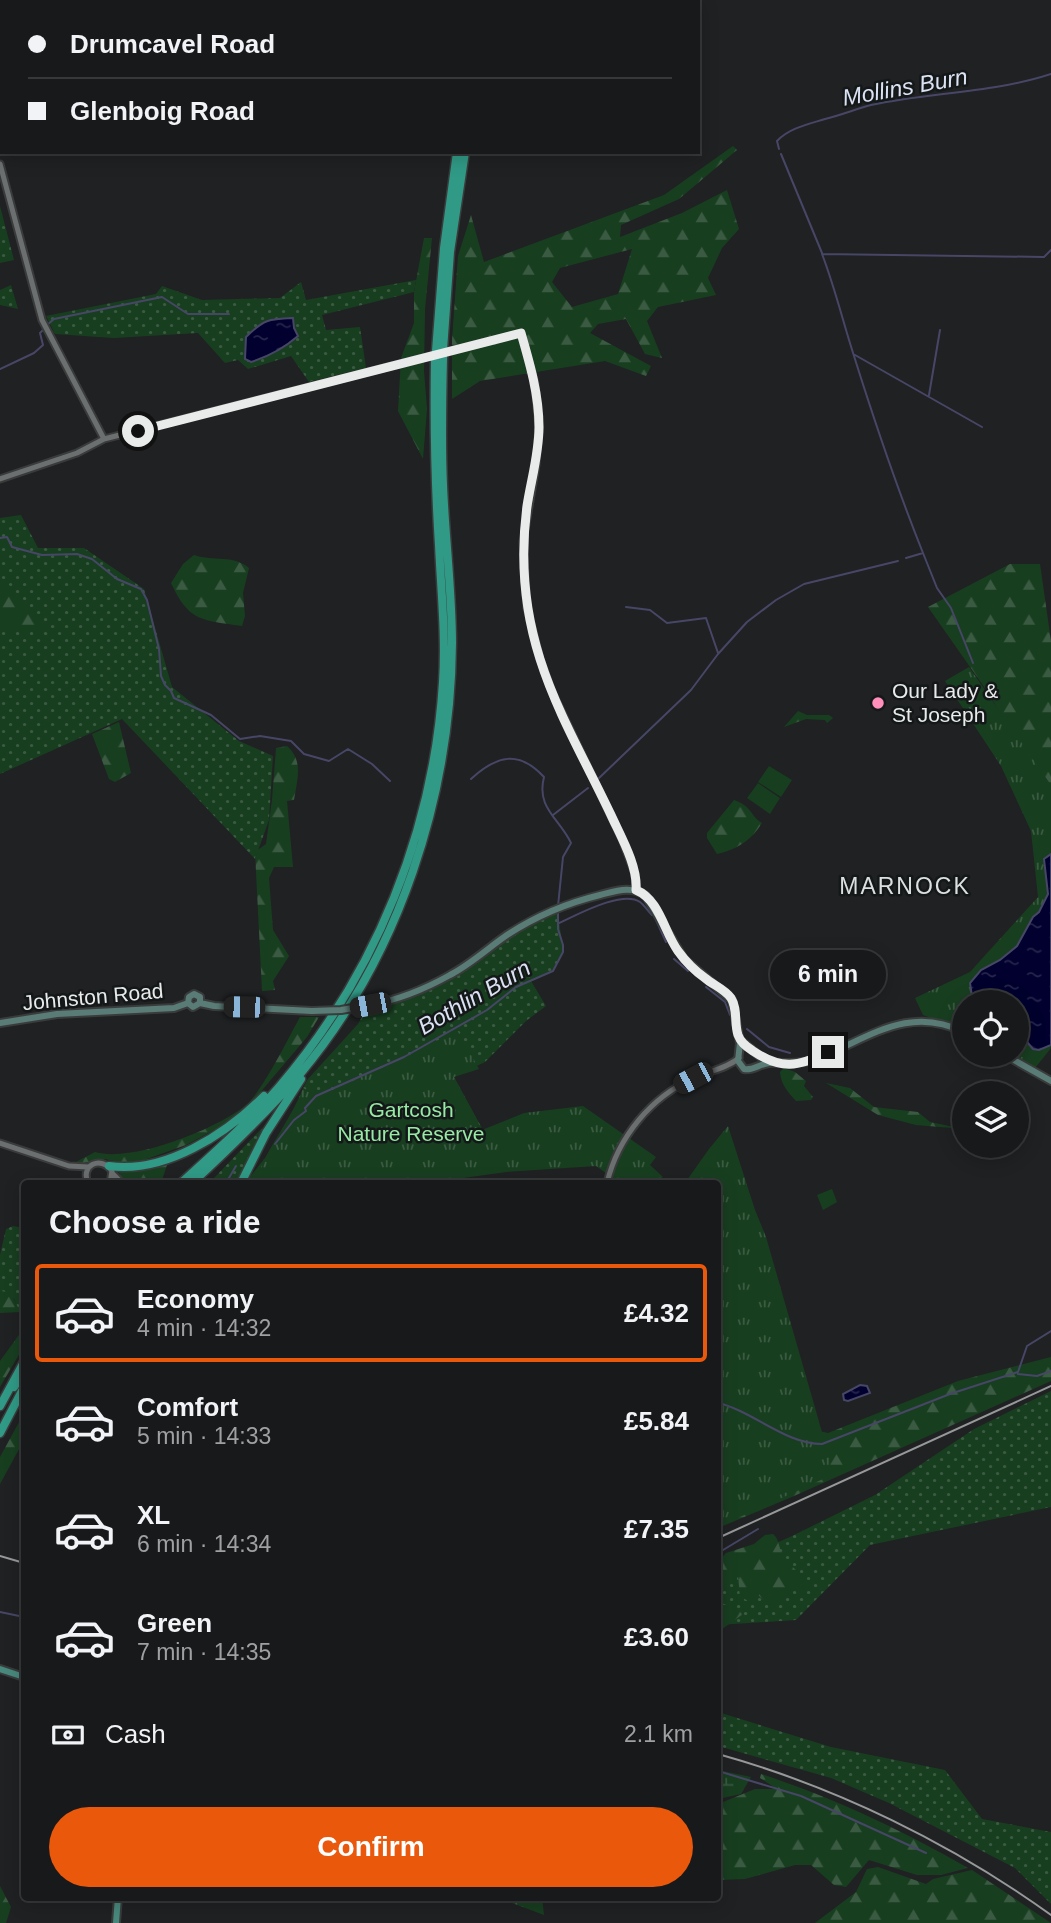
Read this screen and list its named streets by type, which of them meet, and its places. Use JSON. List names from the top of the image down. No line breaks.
{"streets":{"main road":["Johnston Road"]},"districts":["MARNOCK"],"water":["Mollins Burn","Bothlin Burn"],"parks":["Gartcosh Nature Reserve"],"places":["Our Lady & St Joseph"],"page":{"banner":["Drumcavel Road","Glenboig Road"],"bubble":"6 min","heading":"Choose a ride","list":[{"name":"Economy","note":"4 min · 14:32","value":"£4.32"},{"name":"Comfort","note":"5 min · 14:33","value":"£5.84"},{"name":"XL","note":"6 min · 14:34","value":"£7.35"},{"name":"Green","note":"7 min · 14:35","value":"£3.60"}],"pay":["Cash","2.1 km"],"buttons":"Confirm"}}
